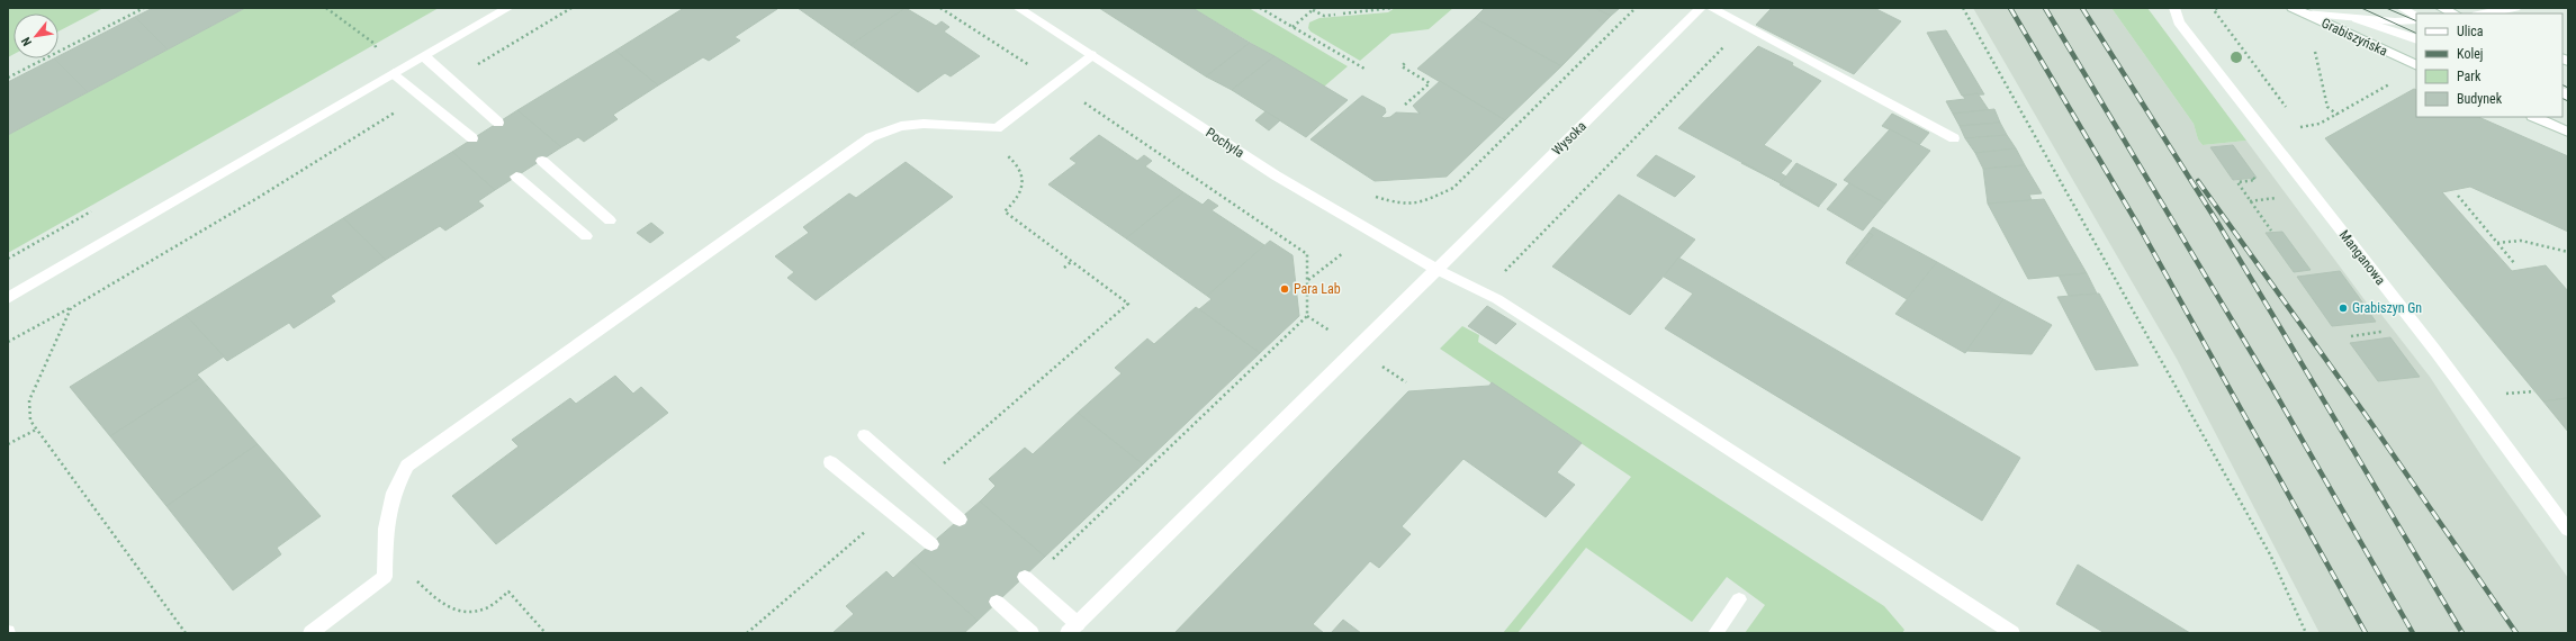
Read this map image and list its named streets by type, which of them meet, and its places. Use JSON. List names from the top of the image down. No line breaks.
{"streets":{"street":["Grabiszyńska","Wysoka","Pochyła","Manganowa"]},"crossings":[["Wysoka","Pochyła"]],"places":["Para Lab","Grabiszyn Gn"],"legend":["Ulica","Kolej","Park","Budynek"],"north":"bottom left"}
